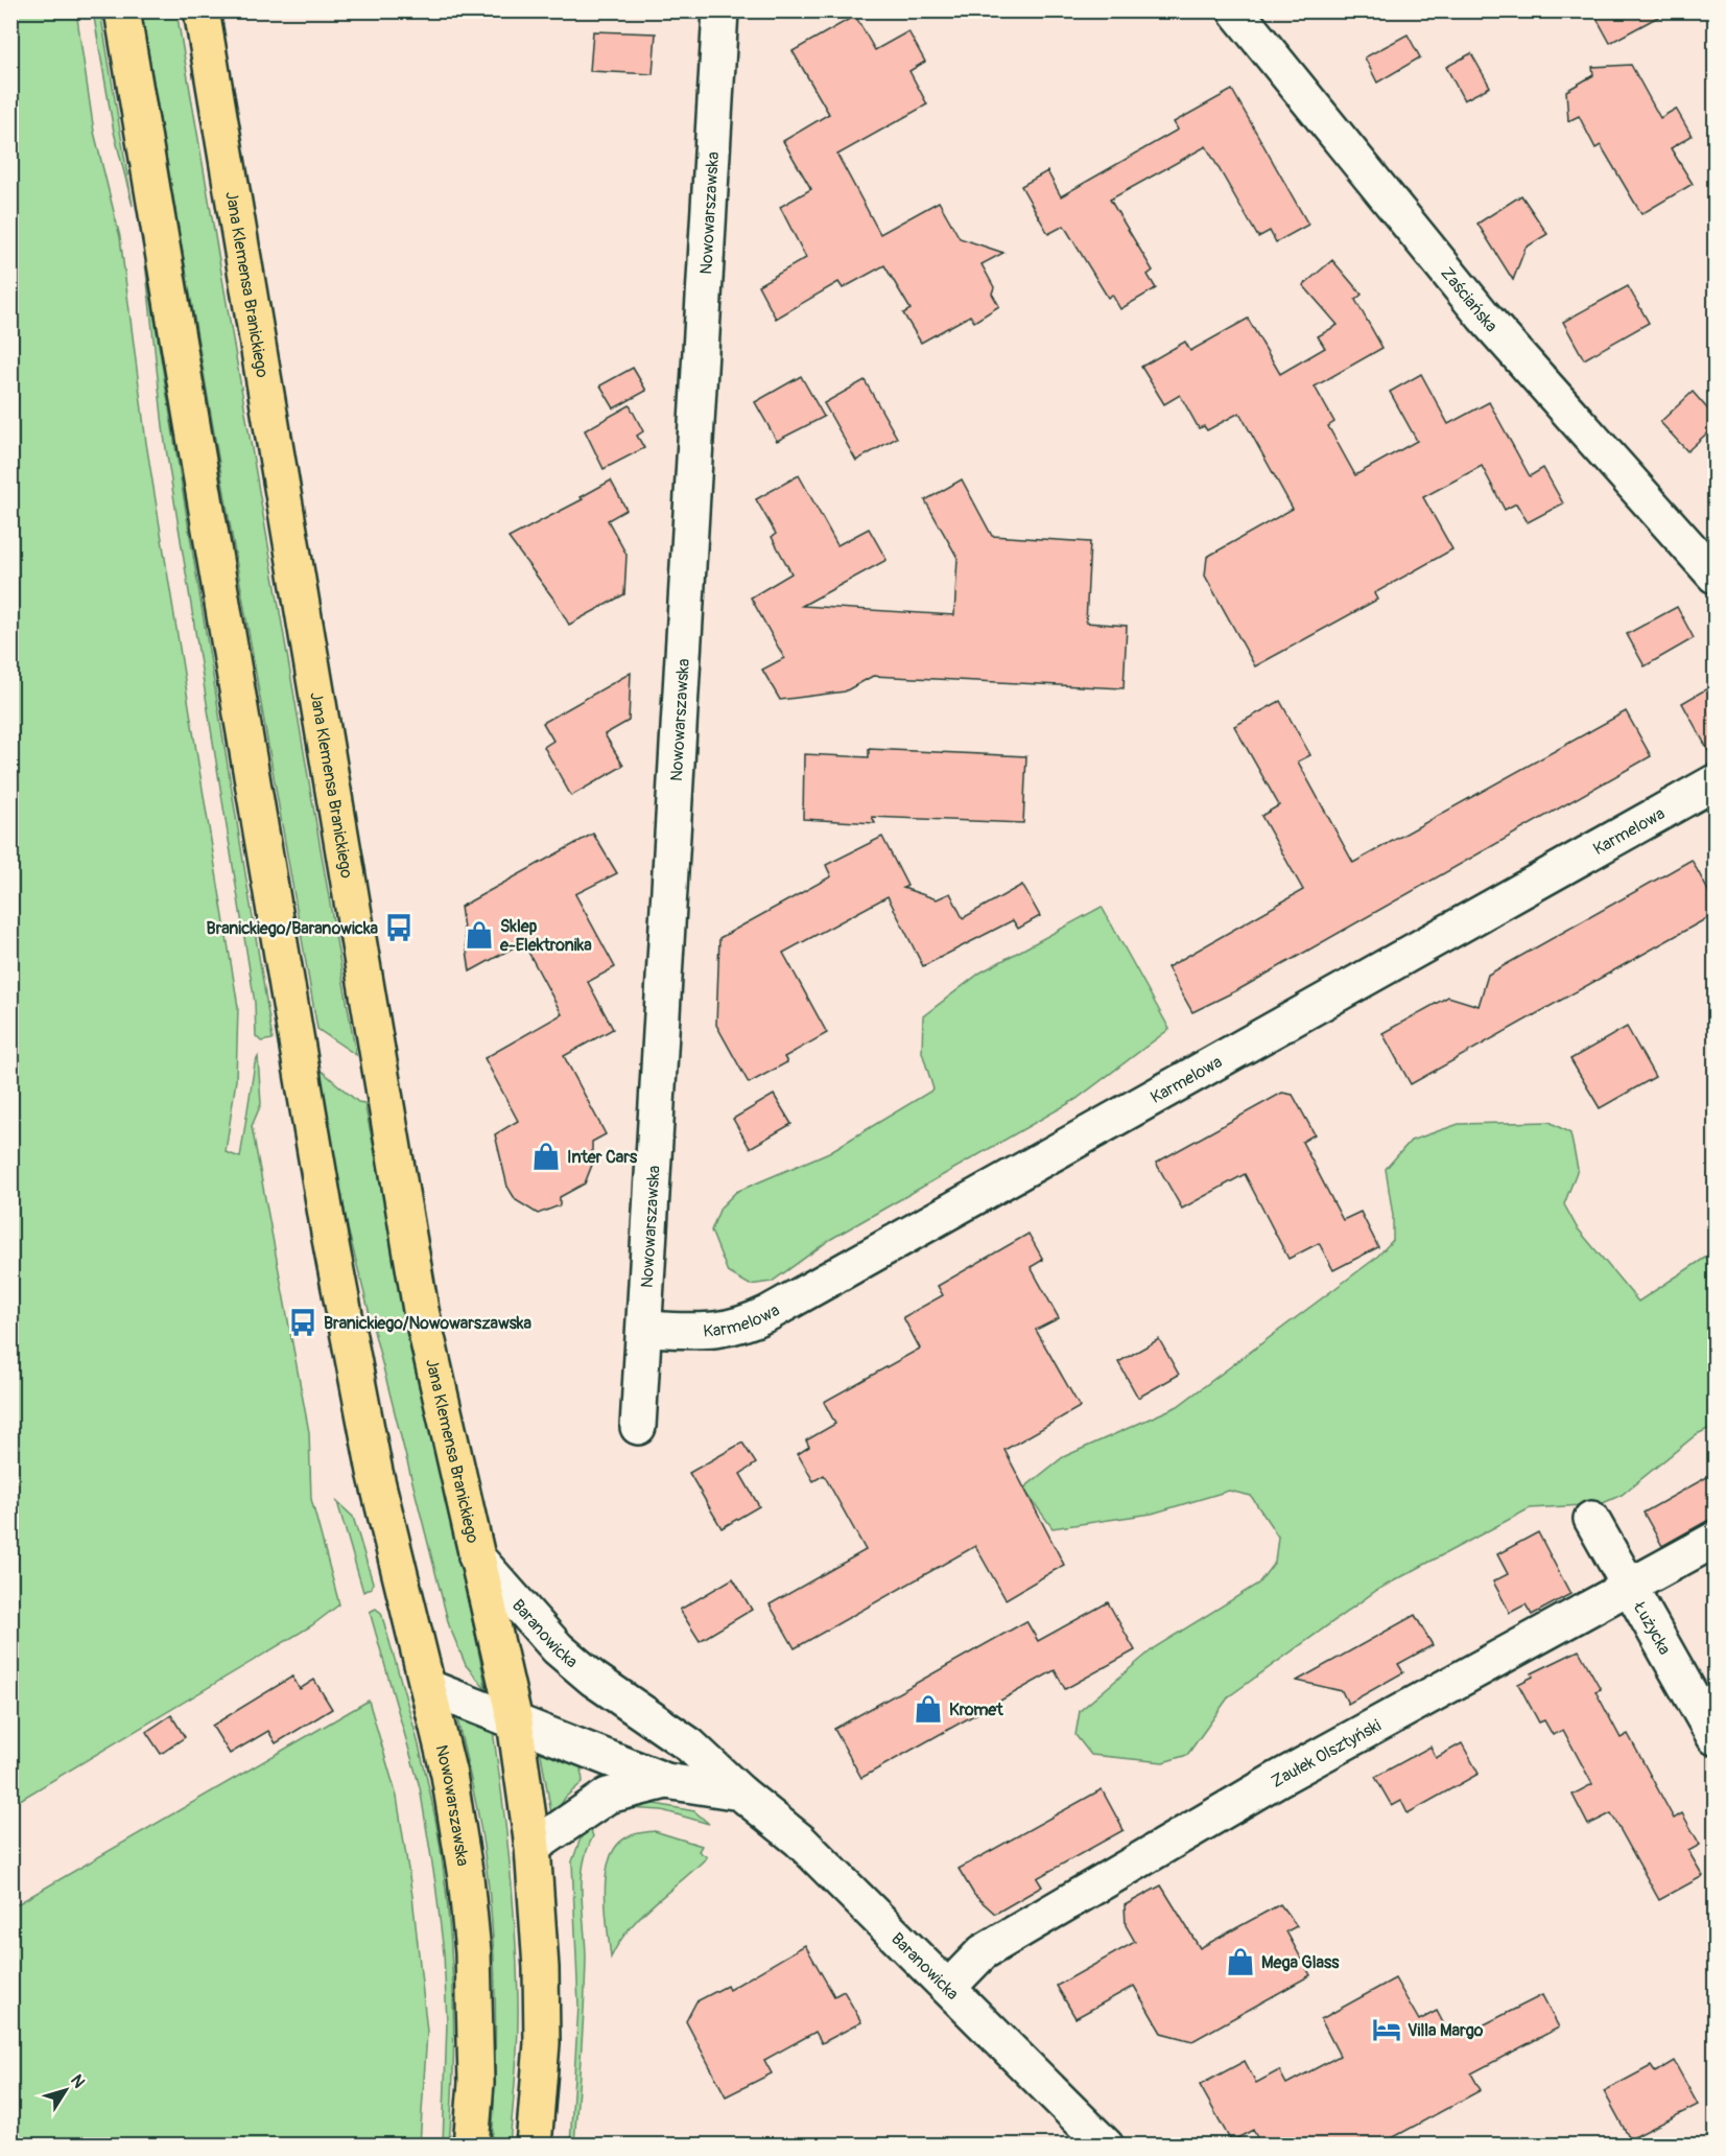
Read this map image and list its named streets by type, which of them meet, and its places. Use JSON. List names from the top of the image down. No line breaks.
{"streets":{"main road":["Nowowarszawska","Jana Klemensa Branickiego"],"street":["Zaściańska","Karmelowa","Łużycka","Baranowicka","Zaułek Olsztyński"]},"crossings":[["Nowowarszawska","Karmelowa"],["Jana Klemensa Branickiego","Baranowicka"],["Łużycka","Zaułek Olsztyński"],["Baranowicka","Zaułek Olsztyński"]],"places":{"bus stop":["Branickiego/Baranowicka","Branickiego/Nowowarszawska"],"shop":["Sklep e-Elektronika","Inter Cars","Kromet","Mega Glass"],"hotel":["Villa Margo"]},"north":"top right"}
